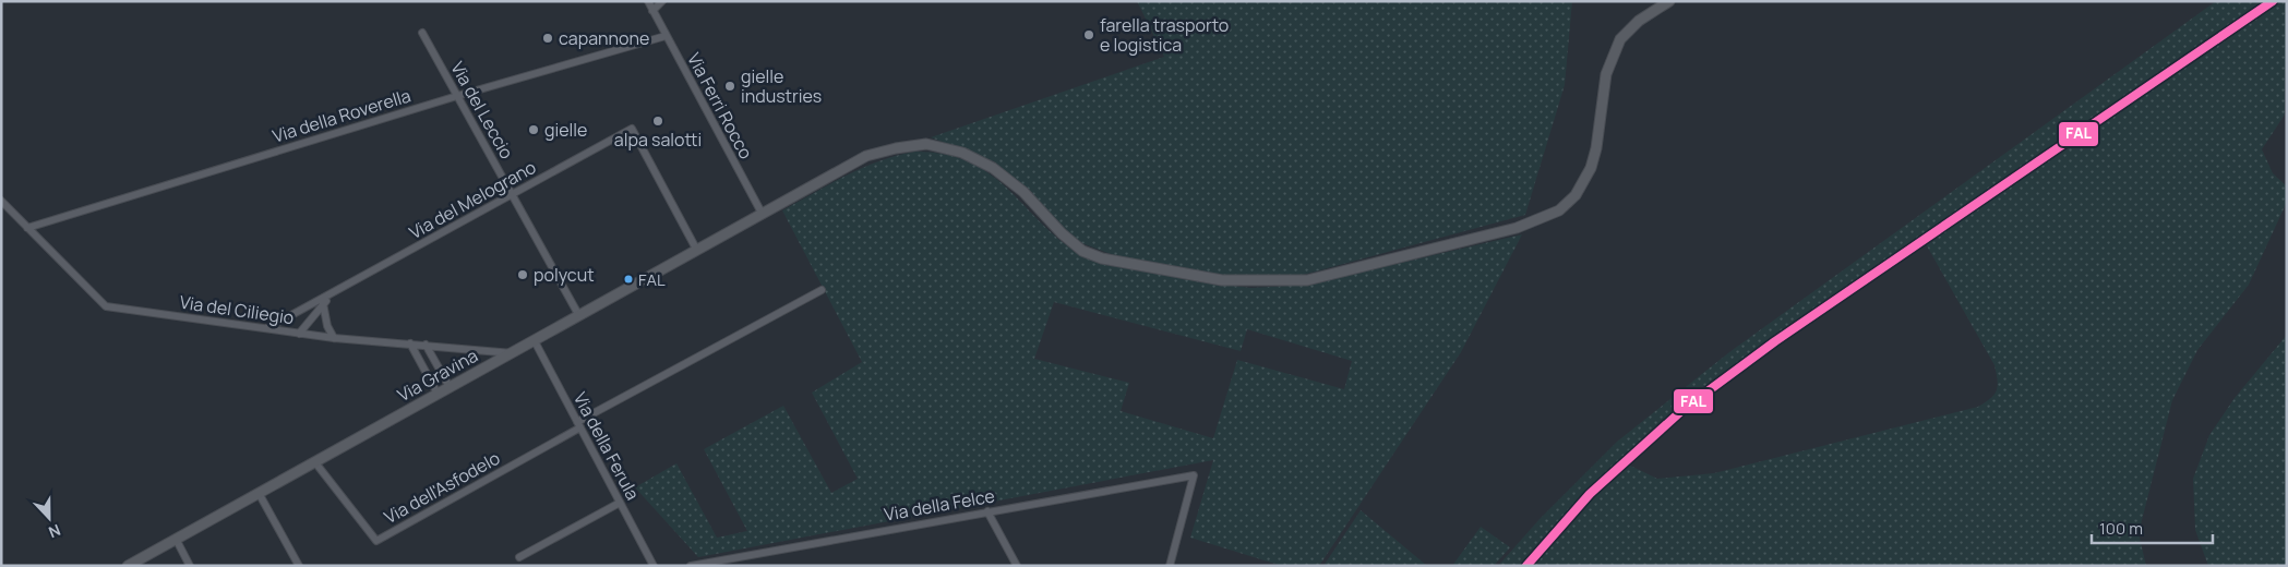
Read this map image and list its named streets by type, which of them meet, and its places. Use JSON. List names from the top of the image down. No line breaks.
{"streets":{"main road":["Via Gravina"],"street":["Via Ferri Rocco","Via del Leccio","Via della Roverella","Via del Melograno","Via del Ciliegio","Via della Ferula","Via dell'Asfodelo","Via della Felce"]},"crossings":[["Via Ferri Rocco","Via della Roverella"],["Via Ferri Rocco","Via Gravina"],["Via del Leccio","Via della Roverella"],["Via del Leccio","Via del Melograno"],["Via del Leccio","Via Gravina"],["Via della Roverella","Via del Ciliegio"],["Via del Melograno","Via Gravina"],["Via del Ciliegio","Via Gravina"],["Via Gravina","Via della Ferula"],["Via Gravina","Via dell'Asfodelo"],["Via della Ferula","Via dell'Asfodelo"]],"places":["farella trasporto e logistica","capannone","gielle industries","alpa salotti","gielle","polycut","FAL"],"lines":["transit line FAL"],"scale_bar":"100 m","north":"bottom"}
